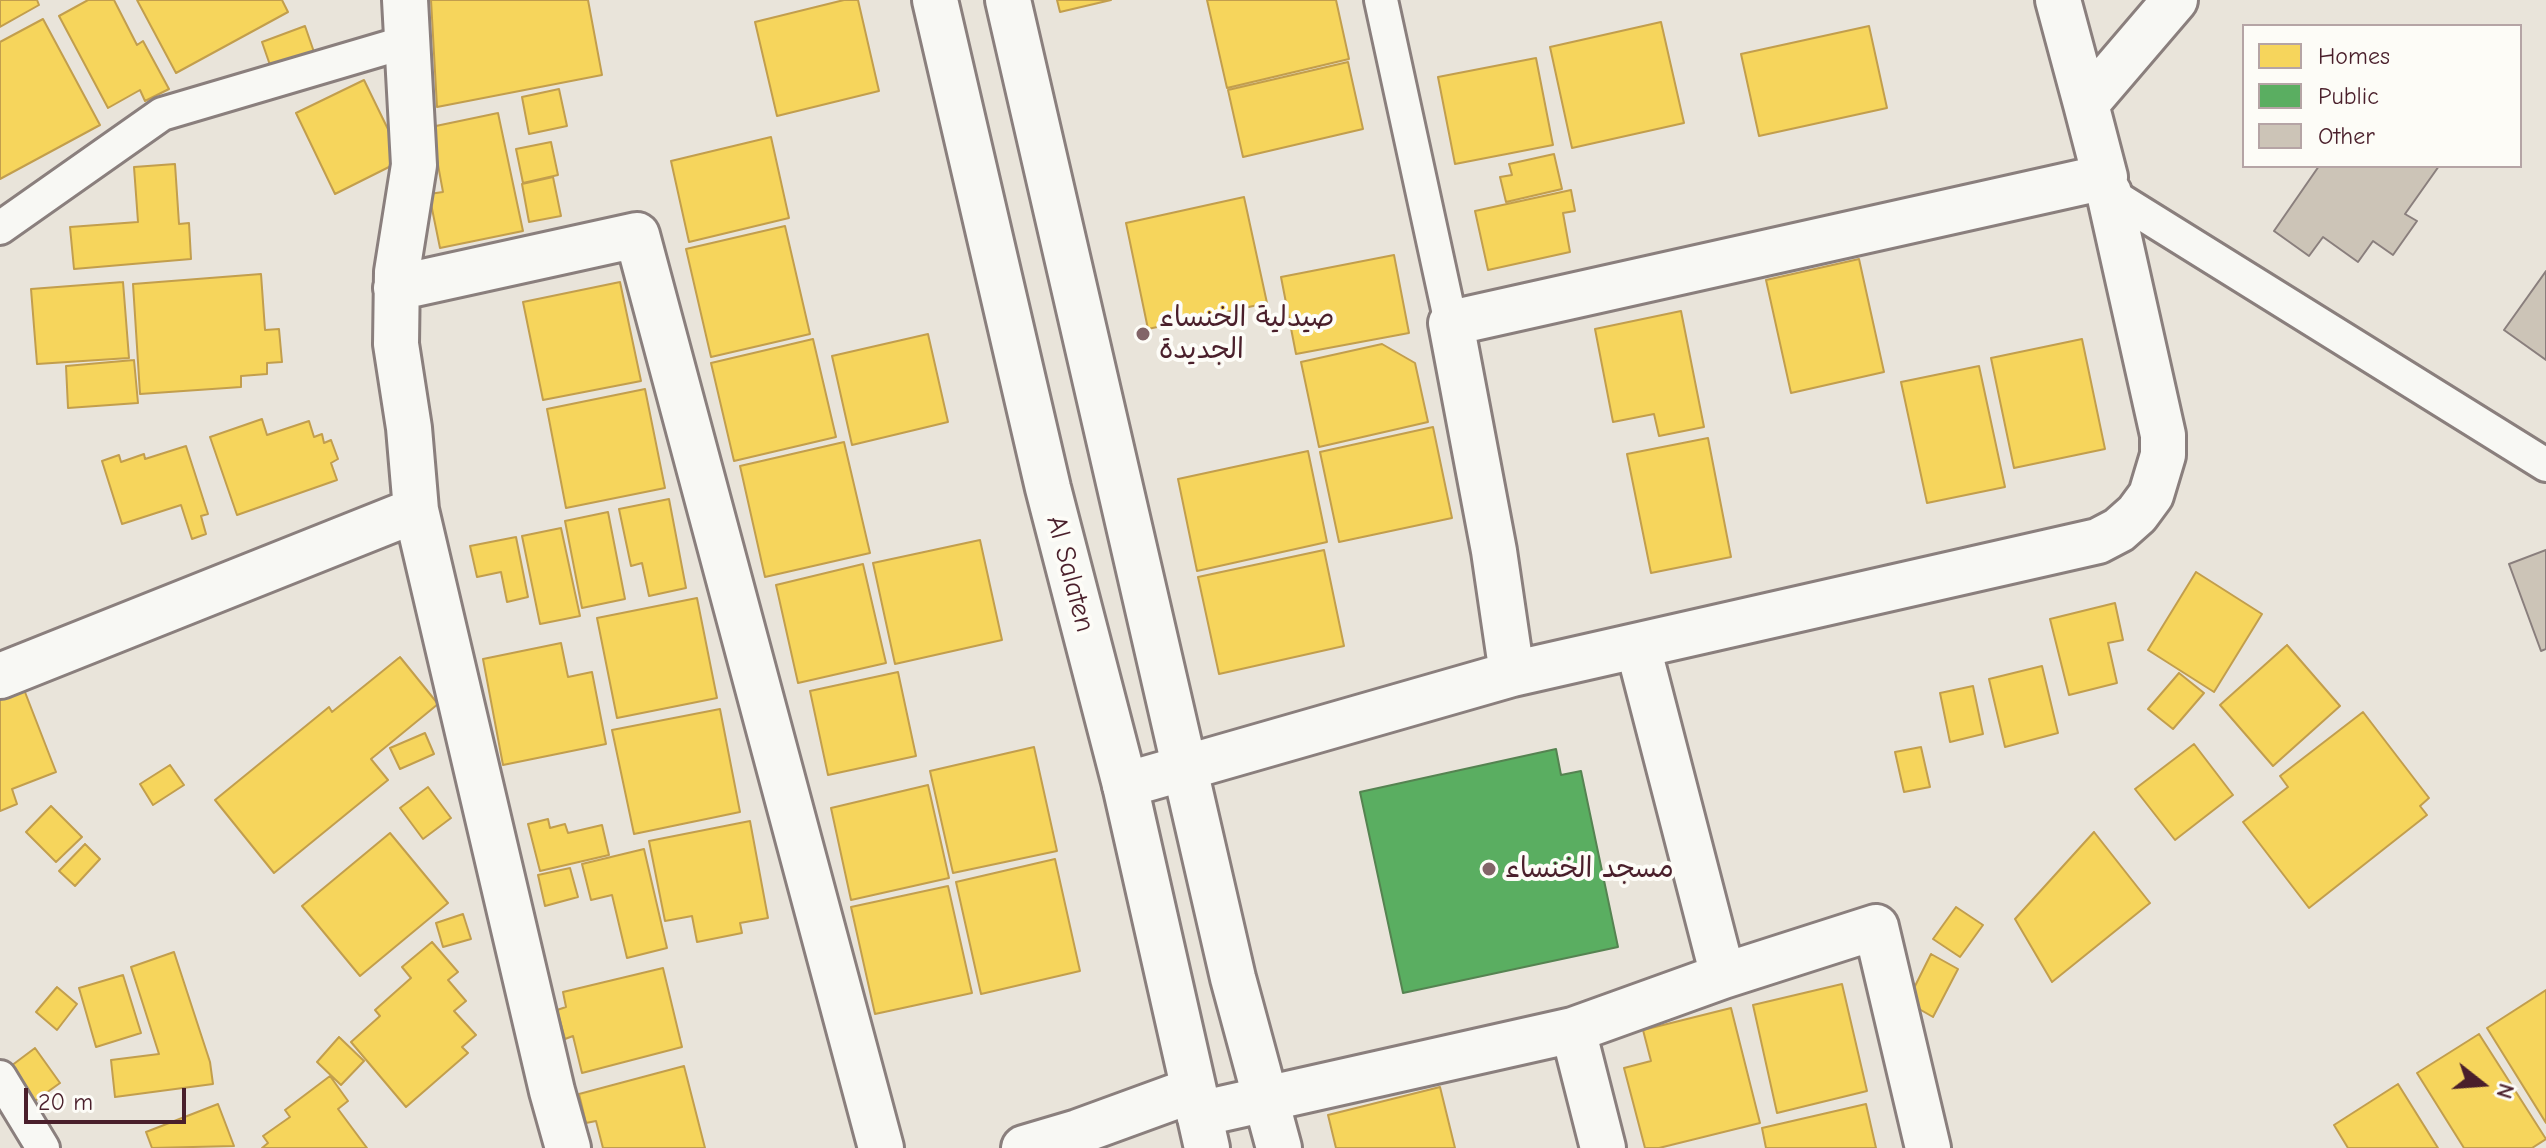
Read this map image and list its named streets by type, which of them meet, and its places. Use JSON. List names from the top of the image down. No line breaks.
{"streets":{"street":["Al Salaten"]},"places":["صيدلية الخنساء الجديدة","مسجد الخنساء"],"legend":["Homes","Public","Other"],"scale_bar":"20 m","north":"right"}
